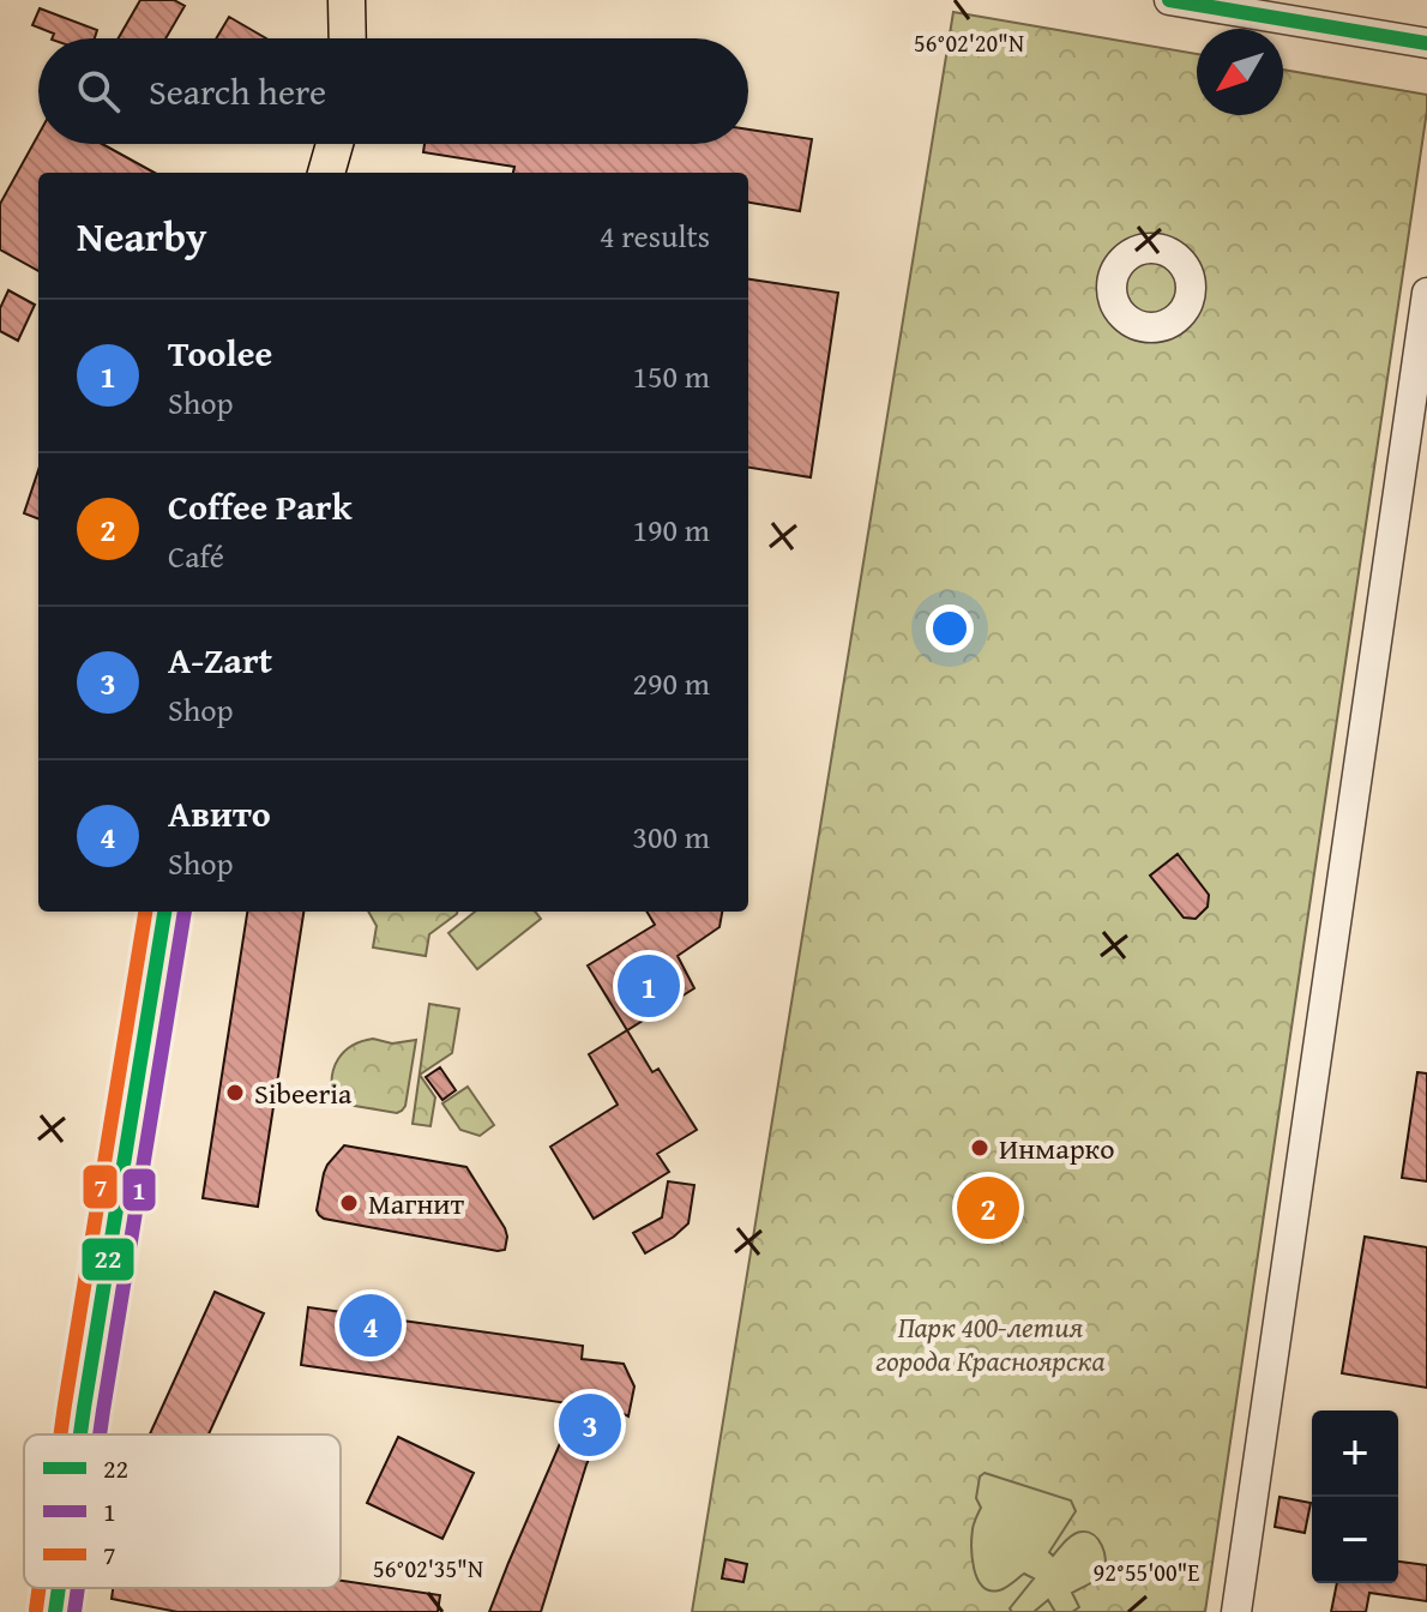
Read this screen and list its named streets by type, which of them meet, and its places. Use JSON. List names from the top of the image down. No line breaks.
{"parks":["Парк 400-летия города Красноярска"],"places":["Sibeeria","Инмарко","Магнит"],"lines":["transit line 22","transit line 1","transit line 7"],"legend":["22","1","7"],"north":"bottom left","page":{"search":"Search here","heading":["Nearby","4 results"],"list":[{"mark":"1","name":"Toolee","note":"Shop","value":"150 m"},{"mark":"2","name":"Coffee Park","note":"Café","value":"190 m"},{"mark":"3","name":"A-Zart","note":"Shop","value":"290 m"},{"mark":"4","name":"Авито","note":"Shop","value":"300 m"}],"pins":["1","2","4","3"],"map_buttons":["+","−"]},"coordinates":["56°02'20\"N","56°02'35\"N","92°55'00\"E"]}
